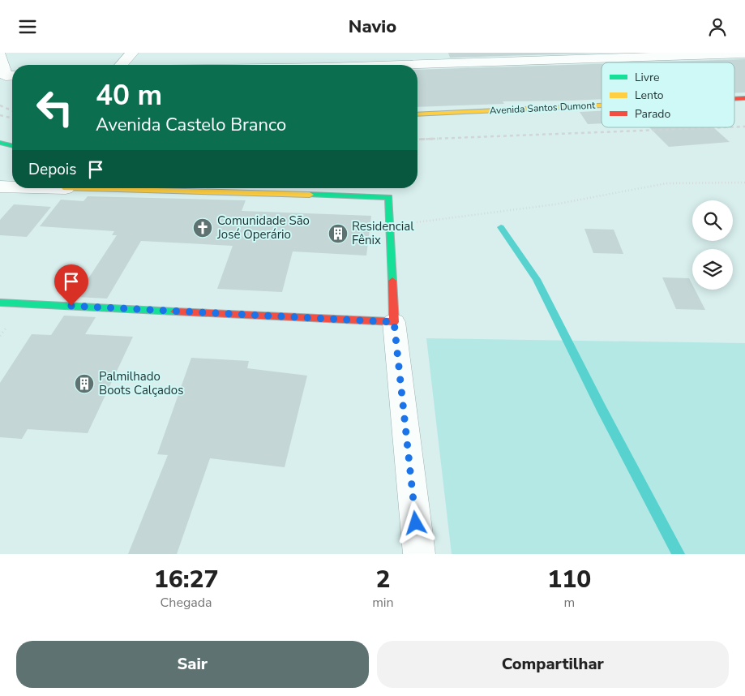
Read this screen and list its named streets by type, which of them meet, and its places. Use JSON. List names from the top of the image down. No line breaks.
{"streets":{"street":["Avenida Santos Dumont"]},"places":{"church":["Comunidade São José Operário"],"building":["Residencial Fênix","Palmilhado Boots Calçados"]},"legend":["Livre","Lento","Parado"],"page":{"header":"Navio","turn":["40 m","Avenida Castelo Branco"],"then":"Depois","eta":["16:27","Chegada","2","min","110","m"],"buttons":["Sair","Compartilhar"]}}
